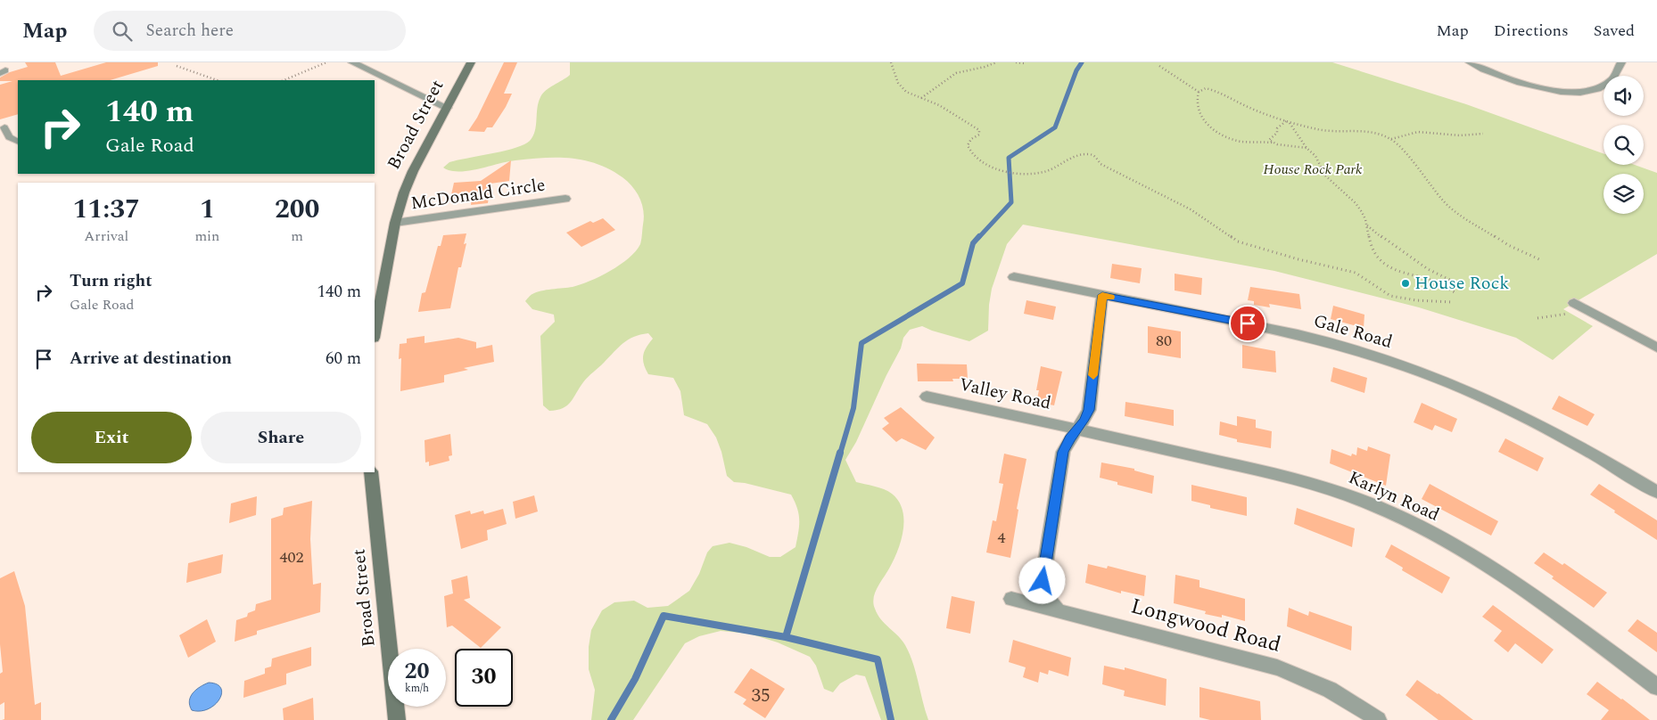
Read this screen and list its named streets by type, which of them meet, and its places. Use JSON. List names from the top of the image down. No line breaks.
{"streets":{"main road":["Broad Street"],"street":["McDonald Circle","Gale Road","Valley Road","Karlyn Road","Longwood Road"]},"crossings":[["Broad Street","McDonald Circle"],["Valley Road","Karlyn Road"]],"parks":["House Rock Park"],"places":["House Rock"],"house_numbers":["80","4","402","35"],"page":{"header":"Map","search":"Search here","nav":["Map","Directions","Saved"],"turn":["140 m","Gale Road"],"eta":["11:37","Arrival","1","min","200","m"],"list":[{"name":"Turn right","note":"Gale Road","value":"140 m"},{"name":"Arrive at destination","value":"60 m"}],"buttons":["Exit","Share"],"speed":"20 km/h","limit":"30"}}
